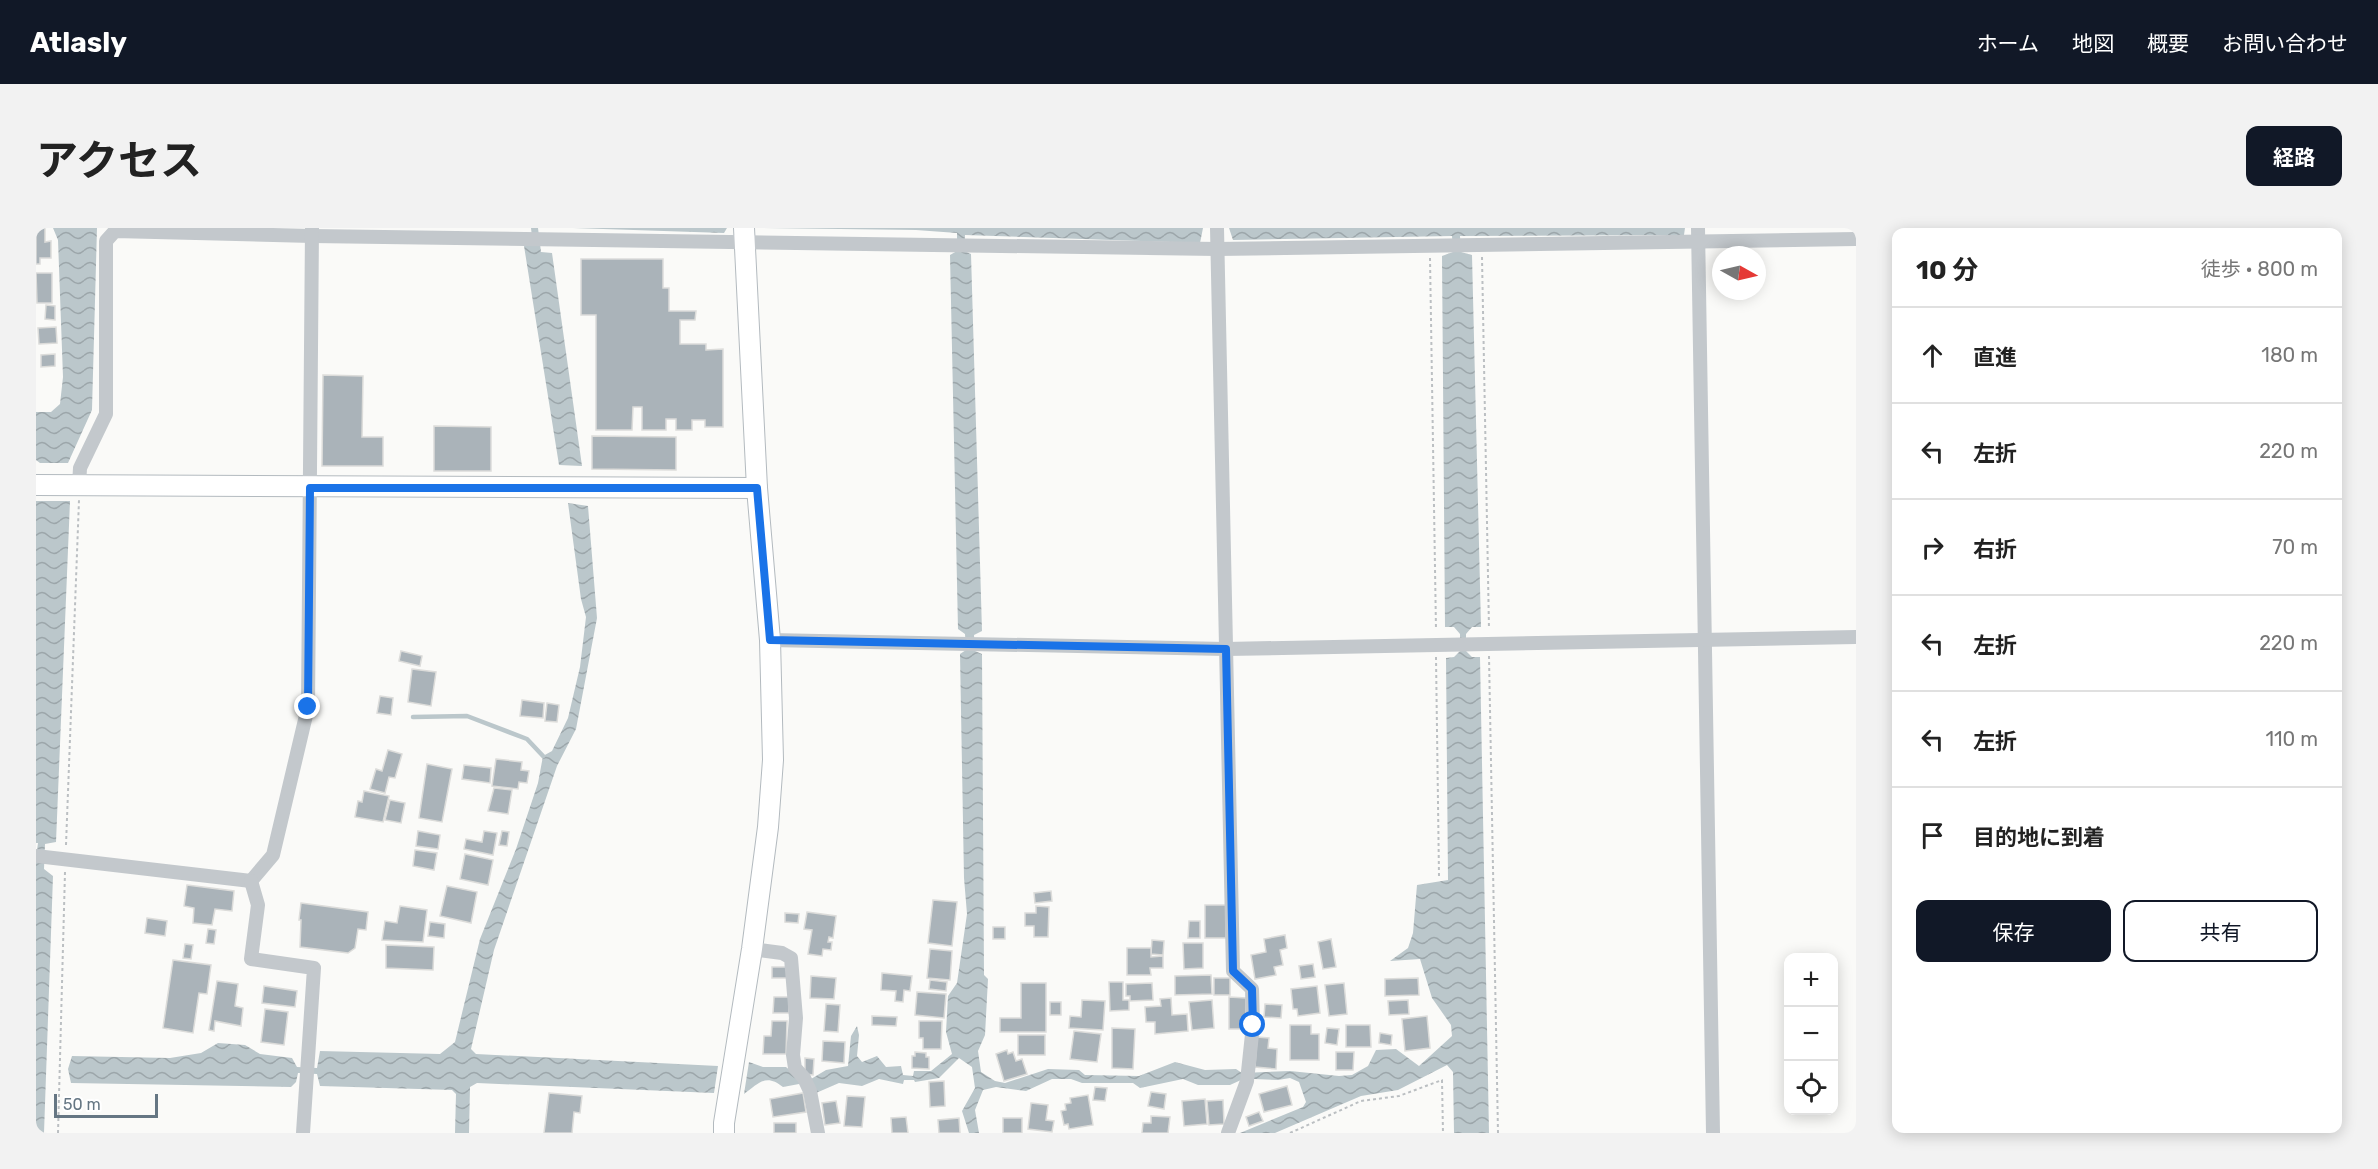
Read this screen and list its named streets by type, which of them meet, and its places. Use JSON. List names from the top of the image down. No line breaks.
{"scale_bar":"50 m","north":"right","page":{"header":"Atlasly","nav":["ホーム","地図","概要","お問い合わせ"],"title":"アクセス","buttons":["経路",["保存","共有"]],"heading":["10 分","徒歩 · 800 m"],"list":[["直進","180 m"],["左折","220 m"],["右折","70 m"],["左折","220 m"],["左折","110 m"],"目的地に到着"],"map_buttons":["+","−"],"scale":"50 m"}}
